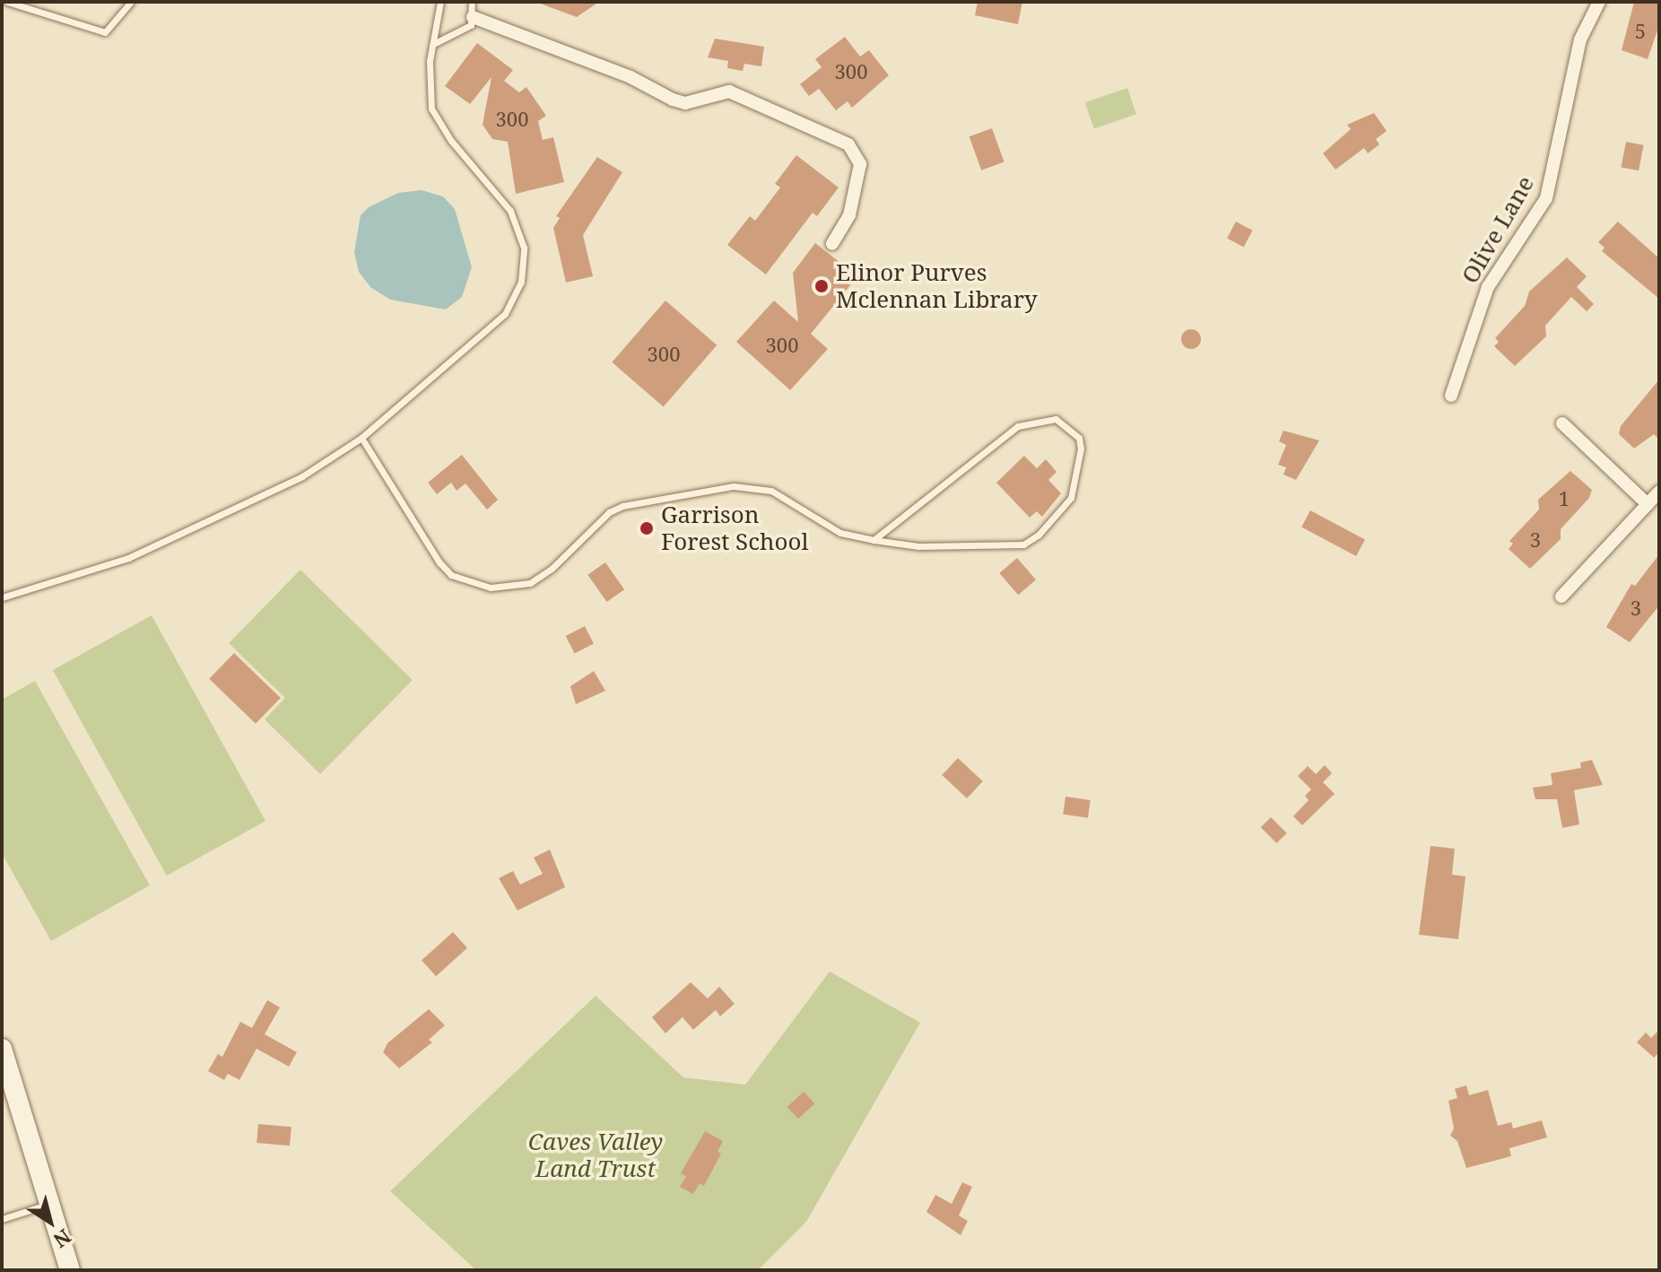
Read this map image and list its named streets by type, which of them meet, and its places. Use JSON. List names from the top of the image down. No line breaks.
{"streets":{"street":["Olive Lane"]},"parks":["Caves Valley Land Trust"],"places":["Elinor Purves Mclennan Library","Garrison Forest School"],"house_numbers":["5","300","300","300","300","1","3","3"],"north":"bottom right"}
